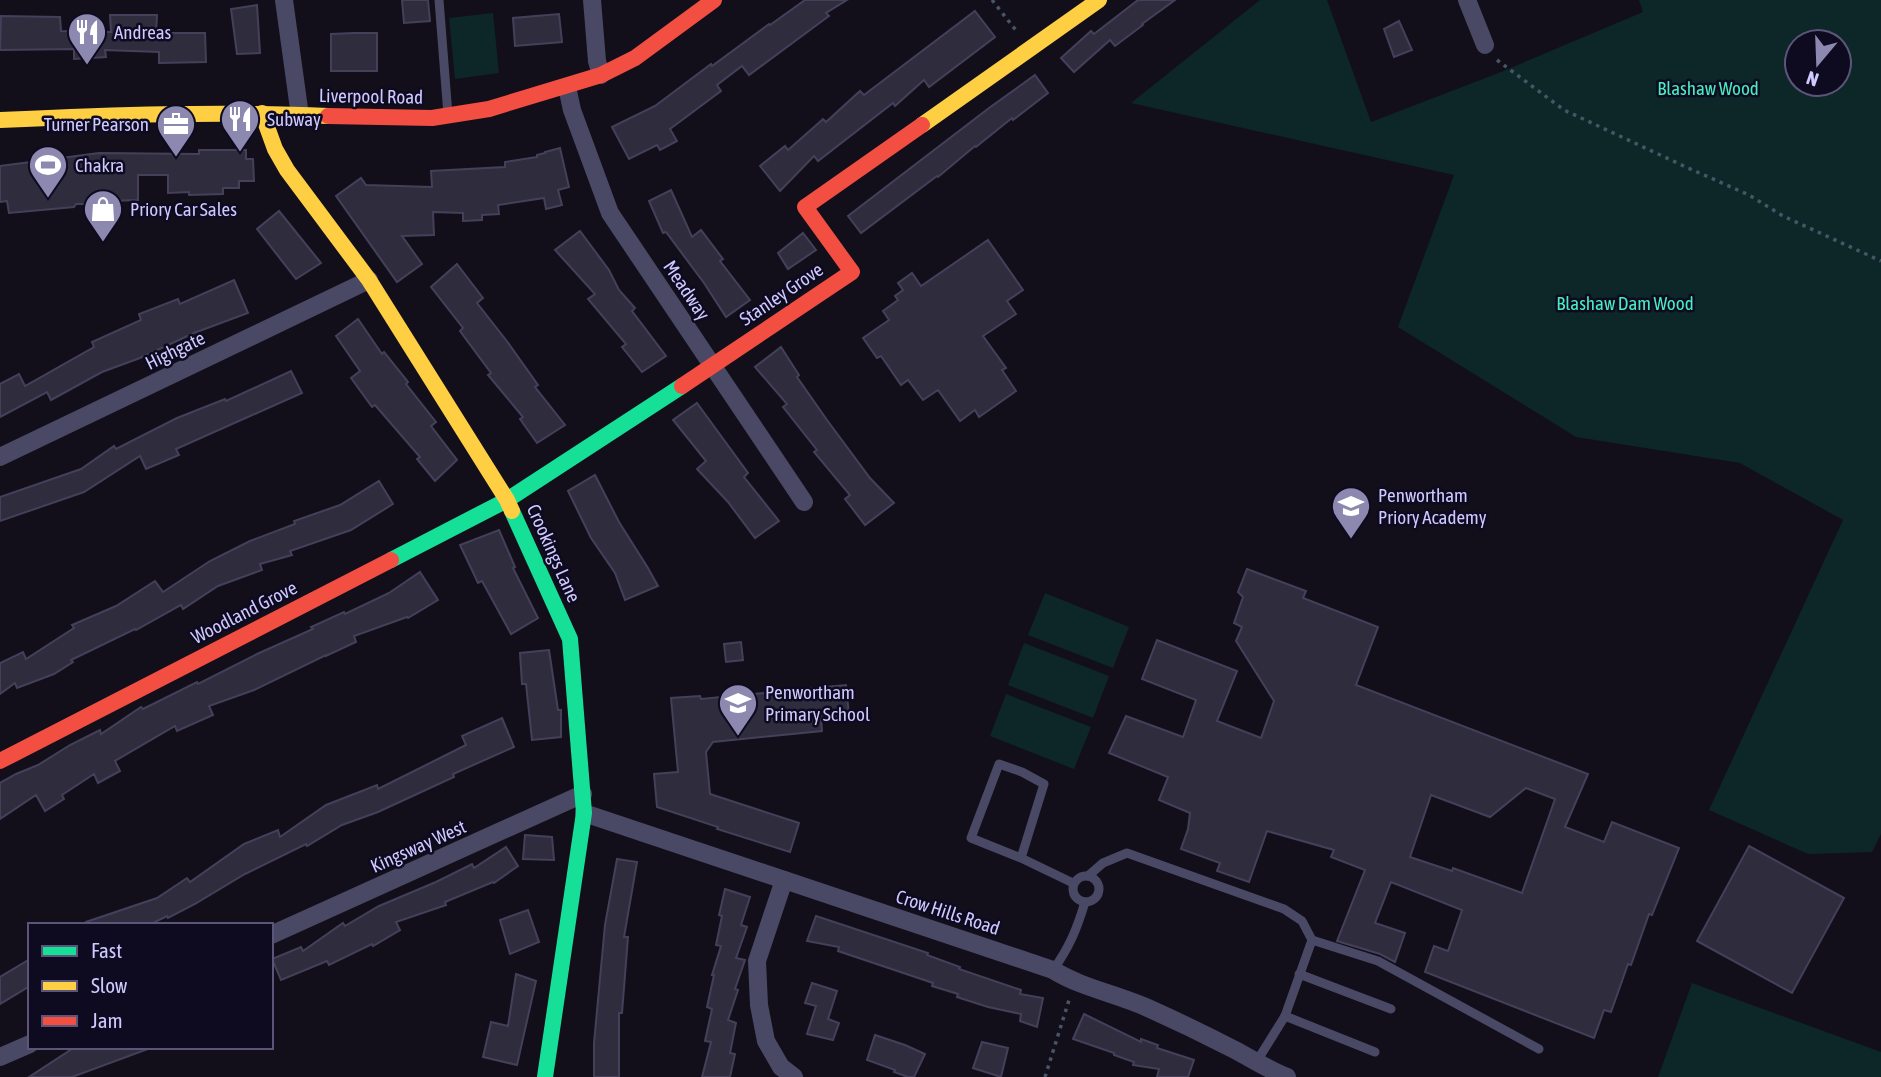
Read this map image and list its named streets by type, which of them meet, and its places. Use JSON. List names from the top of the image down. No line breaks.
{"streets":{"street":["Liverpool Road","Meadway","Stanley Grove","Highgate","Crookings Lane","Woodland Grove","Kingsway West","Crow Hills Road"]},"crossings":[["Liverpool Road","Meadway"],["Liverpool Road","Crookings Lane"],["Meadway","Stanley Grove"],["Stanley Grove","Crookings Lane"],["Stanley Grove","Woodland Grove"],["Highgate","Crookings Lane"],["Crookings Lane","Woodland Grove"],["Crookings Lane","Kingsway West"],["Crookings Lane","Crow Hills Road"],["Kingsway West","Crow Hills Road"]],"parks":["Blashaw Wood","Blashaw Dam Wood"],"places":{"restaurant":["Andreas","Subway"],"office":["Turner Pearson"],"sports":["Chakra"],"shop":["Priory Car Sales"],"school or university":["Penwortham Priory Academy","Penwortham Primary School"]},"legend":["Fast","Slow","Jam"],"north":"bottom"}
